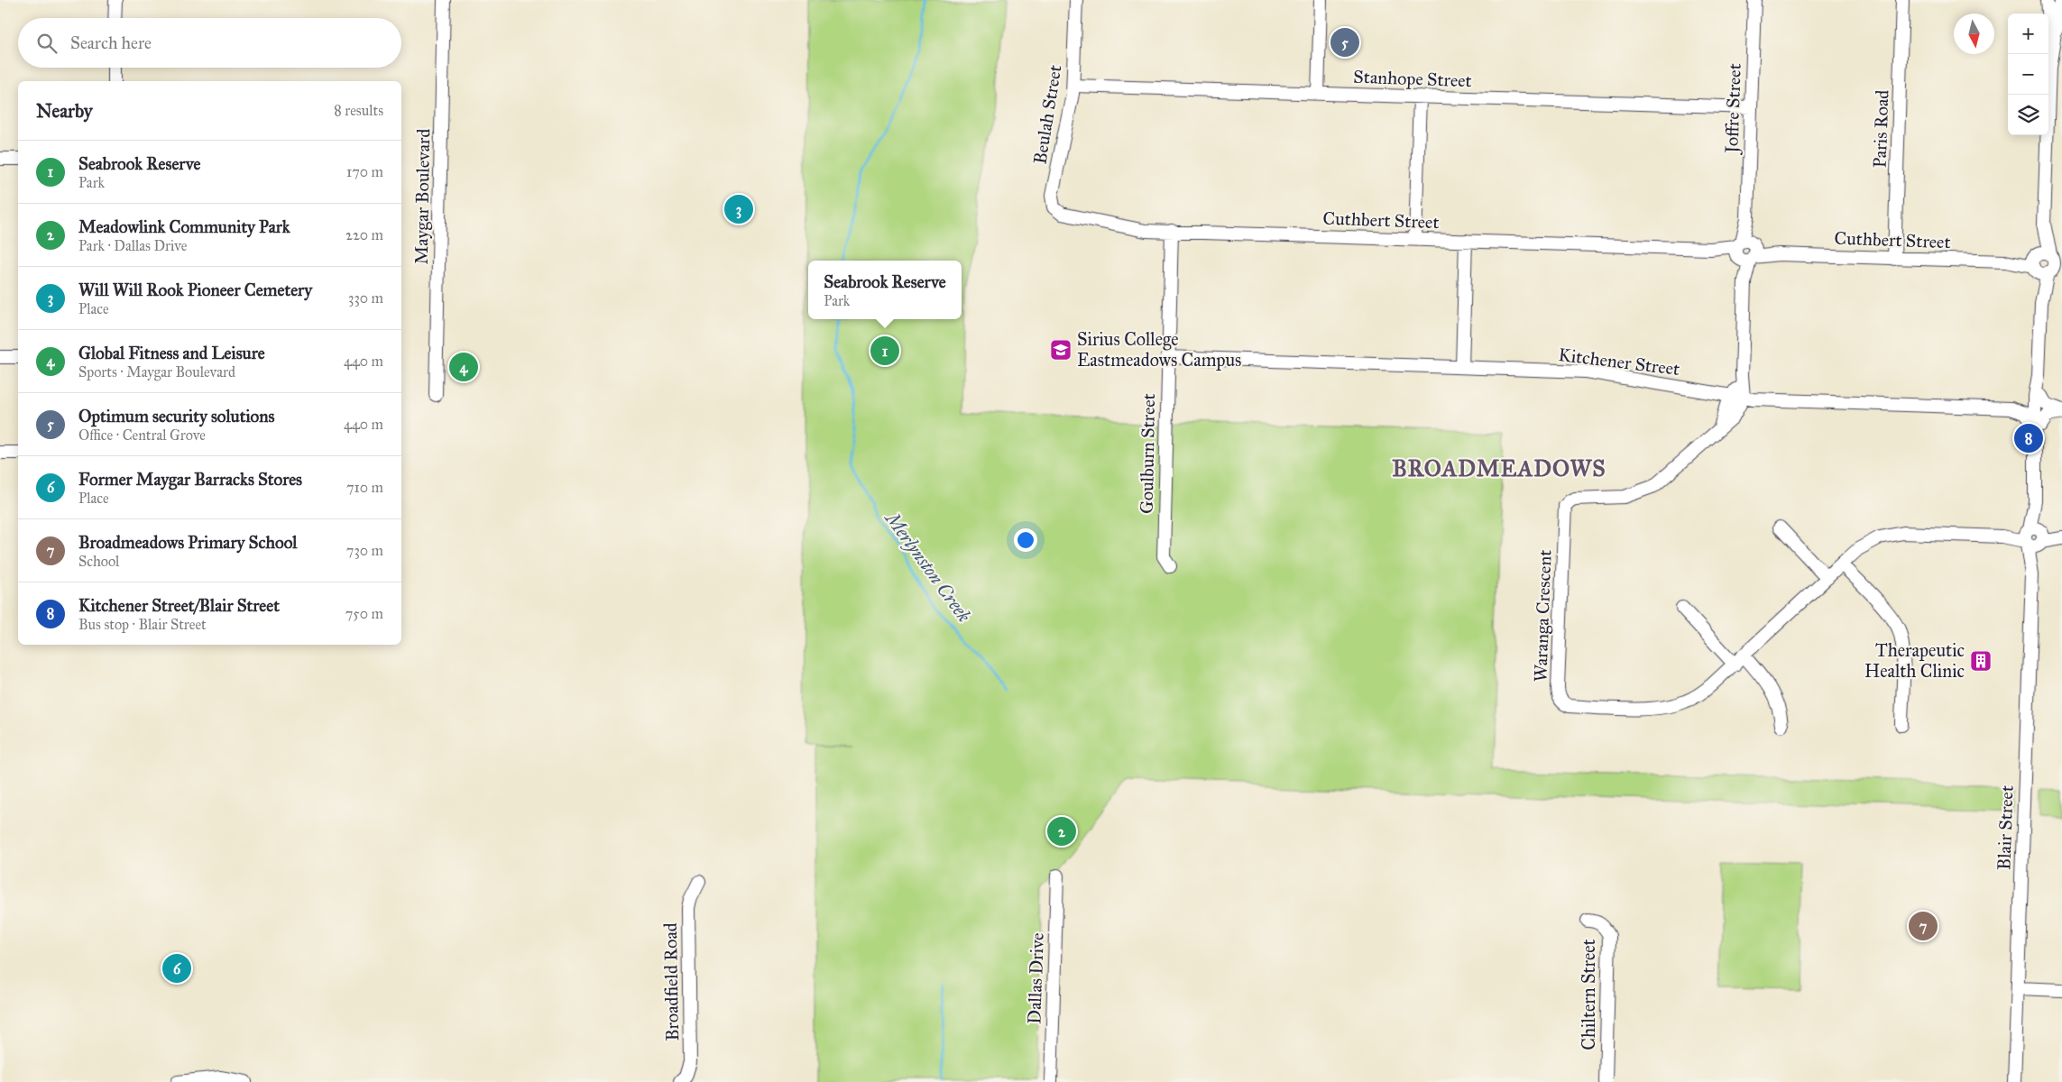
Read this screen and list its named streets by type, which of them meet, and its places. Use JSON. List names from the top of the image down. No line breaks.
{"streets":{"street":["Stanhope Street","Joffre Street","Beulah Street","Paris Road","Maygar Boulevard","Cuthbert Street","Kitchener Street","Goulburn Street","Waranga Crescent","Blair Street","Dallas Drive","Broadfield Road","Chiltern Street"]},"crossings":[["Stanhope Street","Joffre Street"],["Stanhope Street","Beulah Street"],["Joffre Street","Cuthbert Street"],["Joffre Street","Kitchener Street"],["Joffre Street","Waranga Crescent"],["Beulah Street","Cuthbert Street"],["Paris Road","Cuthbert Street"],["Cuthbert Street","Goulburn Street"],["Cuthbert Street","Blair Street"],["Kitchener Street","Goulburn Street"],["Kitchener Street","Waranga Crescent"],["Waranga Crescent","Blair Street"]],"districts":["BROADMEADOWS"],"water":["Merlynston Creek"],"places":{"school or university":["Sirius College Eastmeadows Campus"],"building":["Therapeutic Health Clinic"]},"north":"bottom","page":{"map_buttons":["+","−"],"search":"Search here","pins":["5","3","1","4","8","2","7","6"],"heading":["Nearby","8 results"],"list":[{"mark":"1","name":"Seabrook Reserve","note":"Park","value":"170 m"},{"mark":"2","name":"Meadowlink Community Park","note":"Park · Dallas Drive","value":"220 m"},{"mark":"3","name":"Will Will Rook Pioneer Cemetery","note":"Place","value":"330 m"},{"mark":"4","name":"Global Fitness and Leisure","note":"Sports · Maygar Boulevard","value":"440 m"},{"mark":"5","name":"Optimum security solutions","note":"Office · Central Grove","value":"440 m"},{"mark":"6","name":"Former Maygar Barracks Stores","note":"Place","value":"710 m"},{"mark":"7","name":"Broadmeadows Primary School","note":"School","value":"730 m"},{"mark":"8","name":"Kitchener Street/Blair Street","note":"Bus stop · Blair Street","value":"750 m"}],"popup":["Seabrook Reserve","Park"]}}
